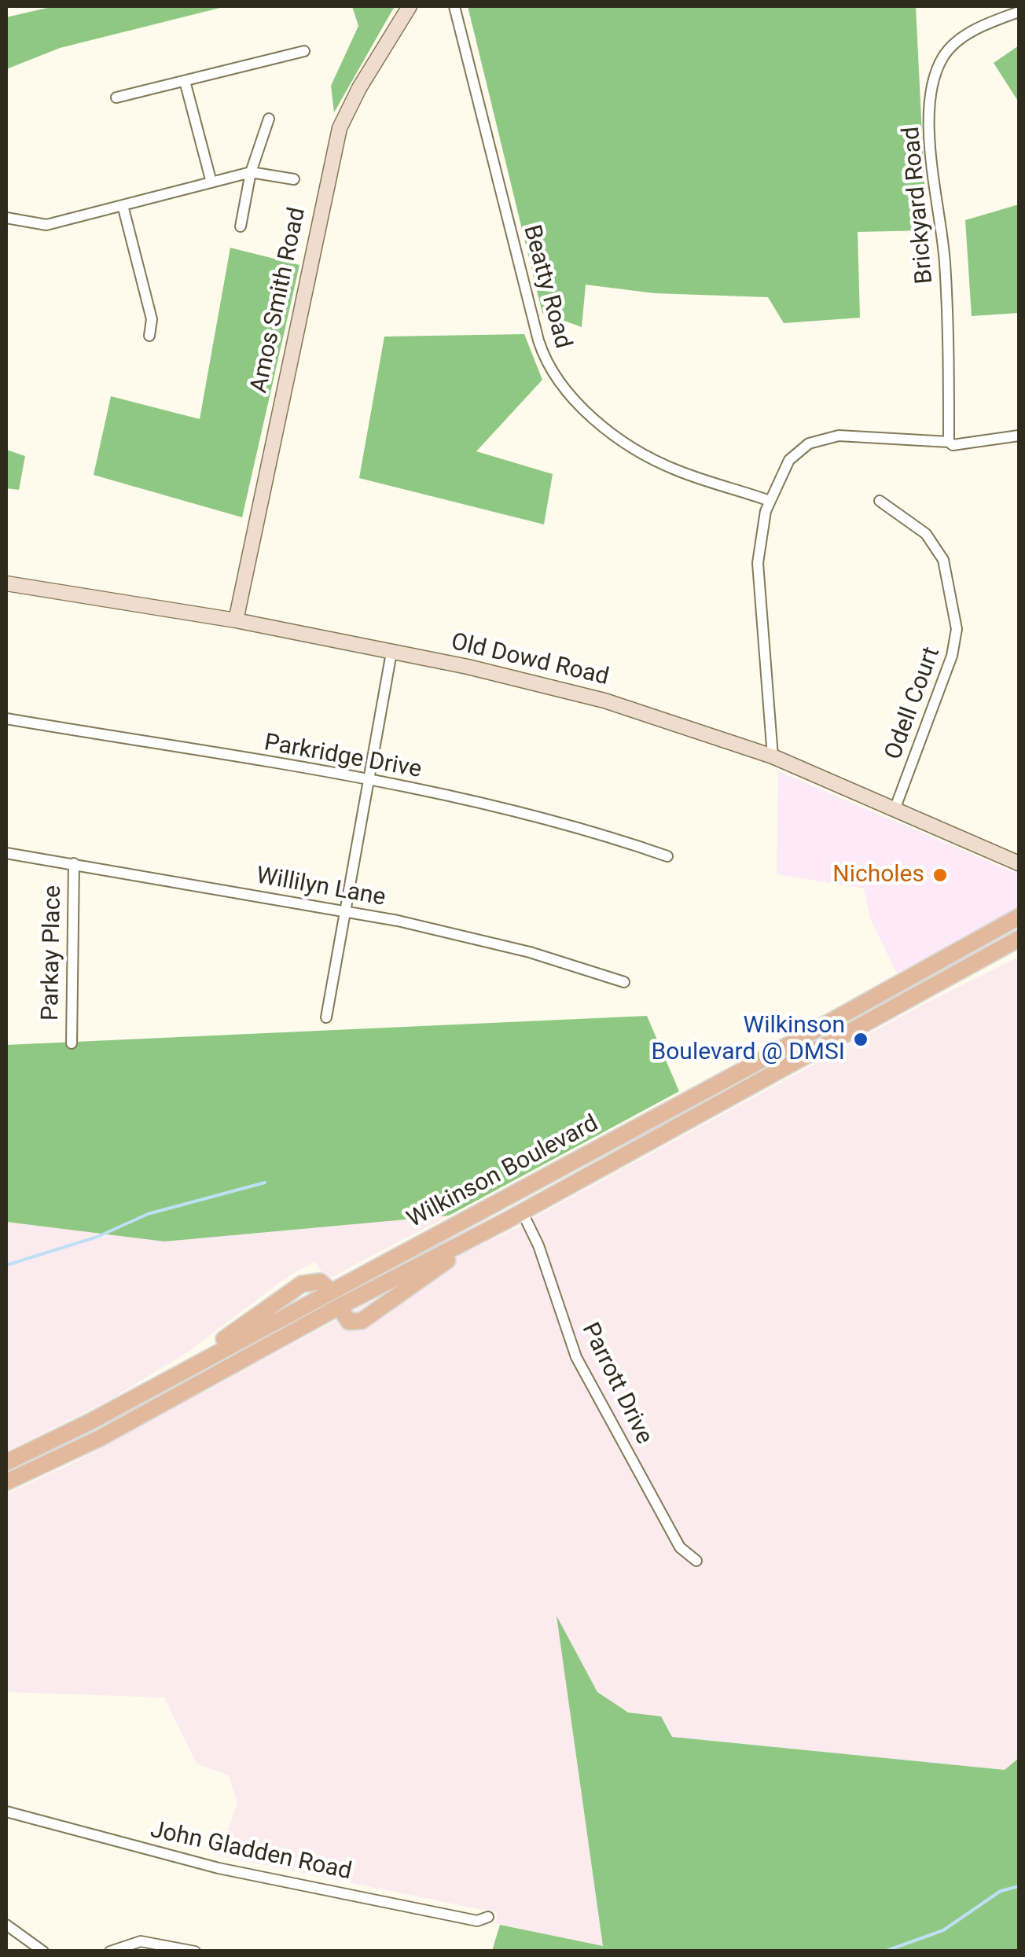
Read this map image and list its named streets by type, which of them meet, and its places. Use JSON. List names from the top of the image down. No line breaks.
{"streets":{"main road":["Wilkinson Boulevard"],"street":["Brickyard Road","Beatty Road","Amos Smith Road","Old Dowd Road","Odell Court","Parkridge Drive","Willilyn Lane","Parkay Place","Parrott Drive","John Gladden Road"]},"crossings":[["Amos Smith Road","Old Dowd Road"],["Old Dowd Road","Odell Court"],["Willilyn Lane","Parkay Place"],["Wilkinson Boulevard","Parrott Drive"]],"places":["Nicholes","Wilkinson Boulevard @ DMSI"]}
